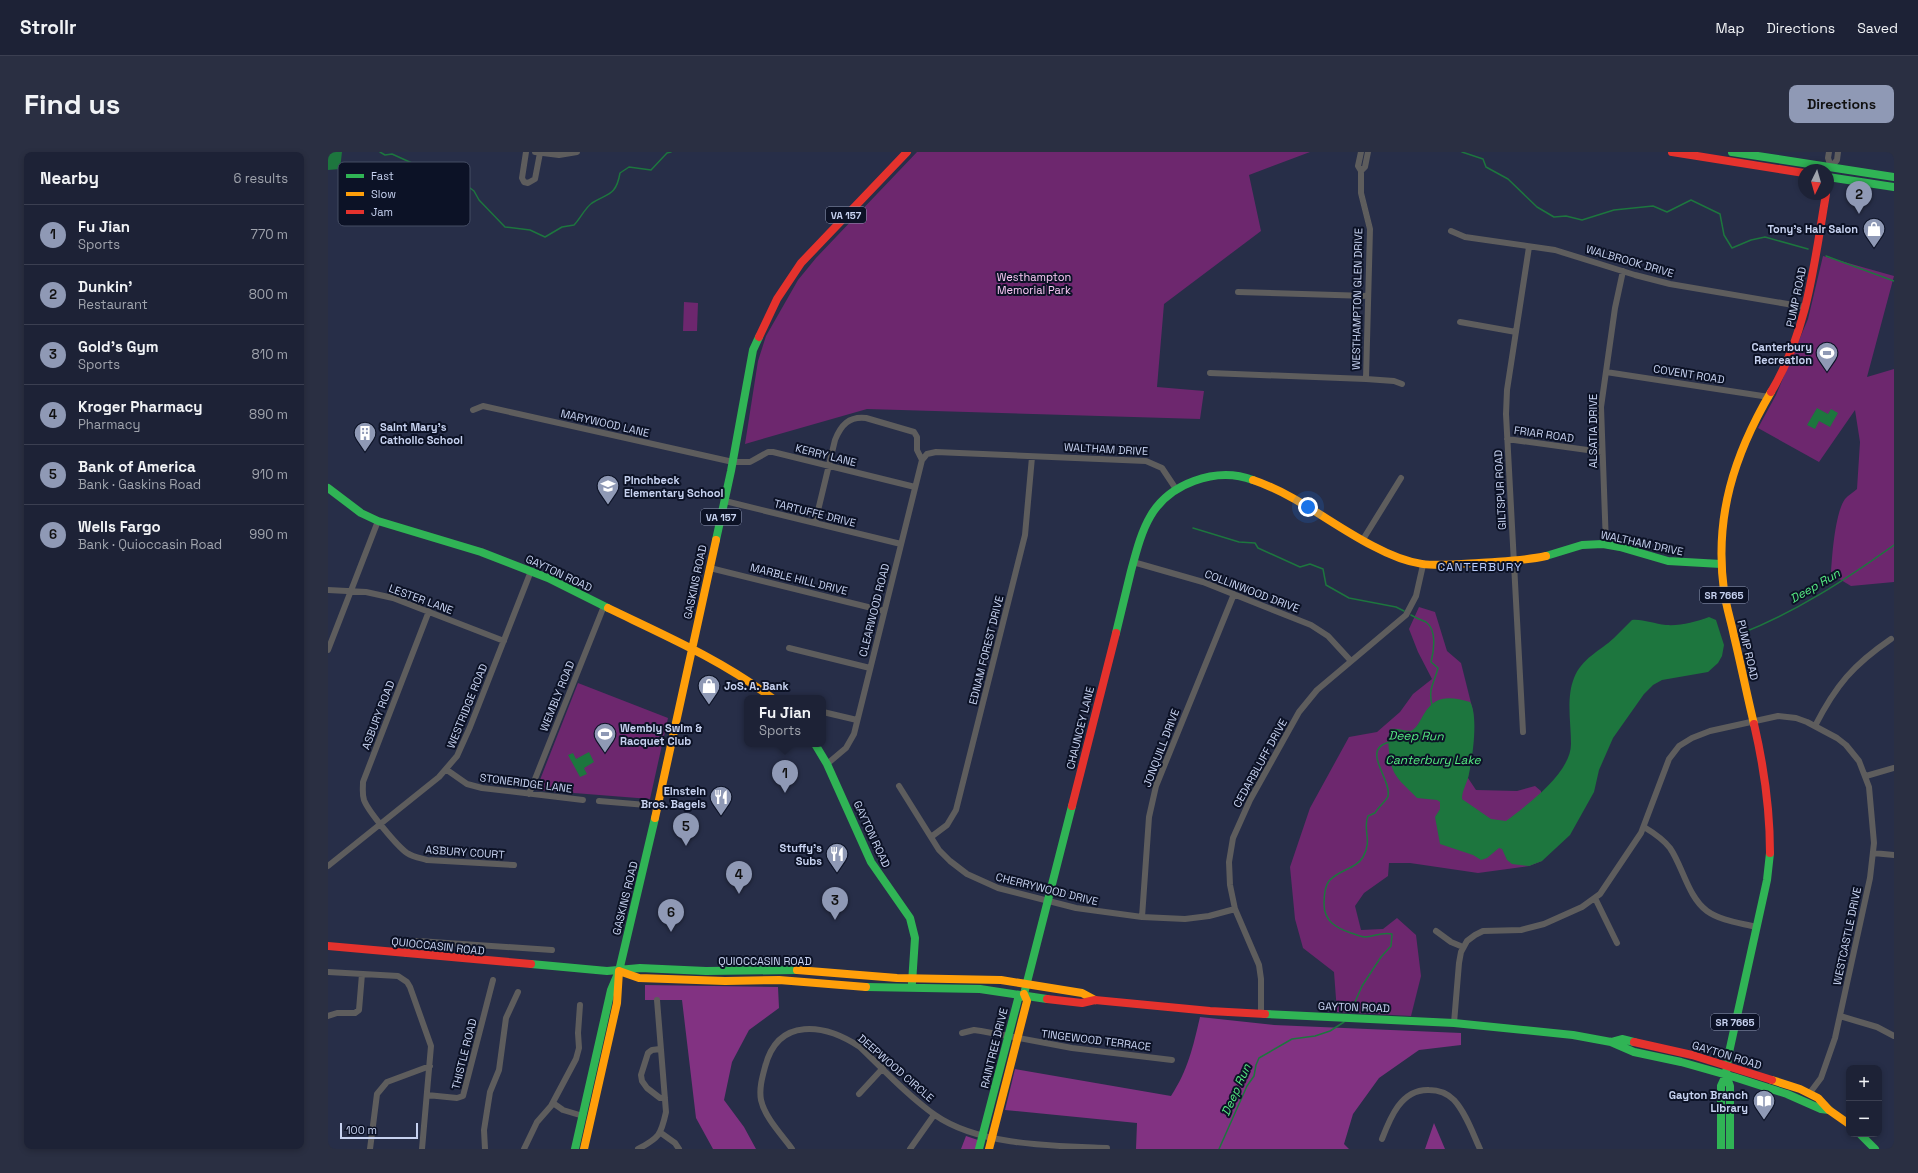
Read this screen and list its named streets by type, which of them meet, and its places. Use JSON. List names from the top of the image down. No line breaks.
{"streets":{"main road":["VA 157","PUMP ROAD","WALTHAM DRIVE","GAYTON ROAD","GASKINS ROAD","SR 7665","CHAUNCEY LANE","QUIOCCASIN ROAD","RAINTREE DRIVE"],"street":["WALBROOK DRIVE","WESTHAMPTON GLEN DRIVE","COVENT ROAD","MARYWOOD LANE","ALSATIA DRIVE","FRIAR ROAD","KERRY LANE","GILTSPUR ROAD","TARTUFFE DRIVE","MARBLE HILL DRIVE","COLLINWOOD DRIVE","LESTER LANE","CLEARWOOD ROAD","EDNAM FOREST DRIVE","WEMBLY ROAD","WESTRIDGE ROAD","ASBURY ROAD","JONQUILL DRIVE","CEDARBLUFF DRIVE","STONERIDGE LANE","ASBURY COURT","CHERRYWOOD DRIVE","WESTCASTLE DRIVE","TINGEWOOD TERRACE","THISTLE ROAD","DEEPWOOD CIRCLE"]},"crossings":[["WALBROOK DRIVE","PUMP ROAD"],["WALBROOK DRIVE","ALSATIA DRIVE"],["WALBROOK DRIVE","GILTSPUR ROAD"],["PUMP ROAD","COVENT ROAD"],["PUMP ROAD","WALTHAM DRIVE"],["PUMP ROAD","GAYTON ROAD"],["PUMP ROAD","WESTCASTLE DRIVE"],["COVENT ROAD","ALSATIA DRIVE"],["MARYWOOD LANE","KERRY LANE"],["MARYWOOD LANE","GASKINS ROAD"],["ALSATIA DRIVE","FRIAR ROAD"],["ALSATIA DRIVE","WALTHAM DRIVE"],["FRIAR ROAD","GILTSPUR ROAD"],["WALTHAM DRIVE","GILTSPUR ROAD"],["WALTHAM DRIVE","CLEARWOOD ROAD"],["WALTHAM DRIVE","EDNAM FOREST DRIVE"],["WALTHAM DRIVE","CHAUNCEY LANE"],["WALTHAM DRIVE","CEDARBLUFF DRIVE"],["KERRY LANE","GASKINS ROAD"],["KERRY LANE","CLEARWOOD ROAD"],["TARTUFFE DRIVE","GASKINS ROAD"],["TARTUFFE DRIVE","CLEARWOOD ROAD"],["GAYTON ROAD","GASKINS ROAD"],["GAYTON ROAD","CLEARWOOD ROAD"],["GAYTON ROAD","WEMBLY ROAD"],["GAYTON ROAD","WESTRIDGE ROAD"],["GAYTON ROAD","CHAUNCEY LANE"],["GAYTON ROAD","CEDARBLUFF DRIVE"],["GAYTON ROAD","WESTCASTLE DRIVE"],["GAYTON ROAD","QUIOCCASIN ROAD"],["GAYTON ROAD","RAINTREE DRIVE"],["MARBLE HILL DRIVE","GASKINS ROAD"],["MARBLE HILL DRIVE","CLEARWOOD ROAD"],["GASKINS ROAD","QUIOCCASIN ROAD"],["COLLINWOOD DRIVE","CHAUNCEY LANE"],["COLLINWOOD DRIVE","JONQUILL DRIVE"],["COLLINWOOD DRIVE","CEDARBLUFF DRIVE"],["LESTER LANE","WESTRIDGE ROAD"],["LESTER LANE","ASBURY ROAD"],["EDNAM FOREST DRIVE","CHERRYWOOD DRIVE"],["WEMBLY ROAD","STONERIDGE LANE"],["WESTRIDGE ROAD","ASBURY ROAD"],["WESTRIDGE ROAD","STONERIDGE LANE"],["WESTRIDGE ROAD","ASBURY COURT"],["ASBURY ROAD","ASBURY COURT"],["CHAUNCEY LANE","CHERRYWOOD DRIVE"],["CHAUNCEY LANE","RAINTREE DRIVE"],["JONQUILL DRIVE","CHERRYWOOD DRIVE"],["CEDARBLUFF DRIVE","CHERRYWOOD DRIVE"],["TINGEWOOD TERRACE","RAINTREE DRIVE"],["RAINTREE DRIVE","DEEPWOOD CIRCLE"]],"districts":["CANTERBURY"],"water":["Deep Run","Canterbury Lake"],"parks":["Westhampton Memorial Park"],"places":{"shop":["Tony's Hair Salon","JoS. A. Bank"],"sports":["Canterbury Recreation","Wembly Swim & Racquet Club"],"building":["Saint Mary's Catholic School"],"school or university":["Pinchbeck Elementary School"],"restaurant":["Einstein Bros. Bagels","Stuffy's Subs"],"library":["Gayton Branch Library"]},"legend":["Fast","Slow","Jam"],"scale_bar":"100 m","north":"bottom","page":{"header":"Strollr","nav":["Map","Directions","Saved"],"buttons":"Directions","title":"Find us","heading":["Nearby","6 results"],"pins":["2","1","5","4","3","6"],"list":[{"mark":"1","name":"Fu Jian","note":"Sports","value":"770 m"},{"mark":"2","name":"Dunkin'","note":"Restaurant","value":"800 m"},{"mark":"3","name":"Gold's Gym","note":"Sports","value":"810 m"},{"mark":"4","name":"Kroger Pharmacy","note":"Pharmacy","value":"890 m"},{"mark":"5","name":"Bank of America","note":"Bank · Gaskins Road","value":"910 m"},{"mark":"6","name":"Wells Fargo","note":"Bank · Quioccasin Road","value":"990 m"}],"popup":["Fu Jian","Sports"],"map_buttons":["+","−"],"scale":"100 m"}}
